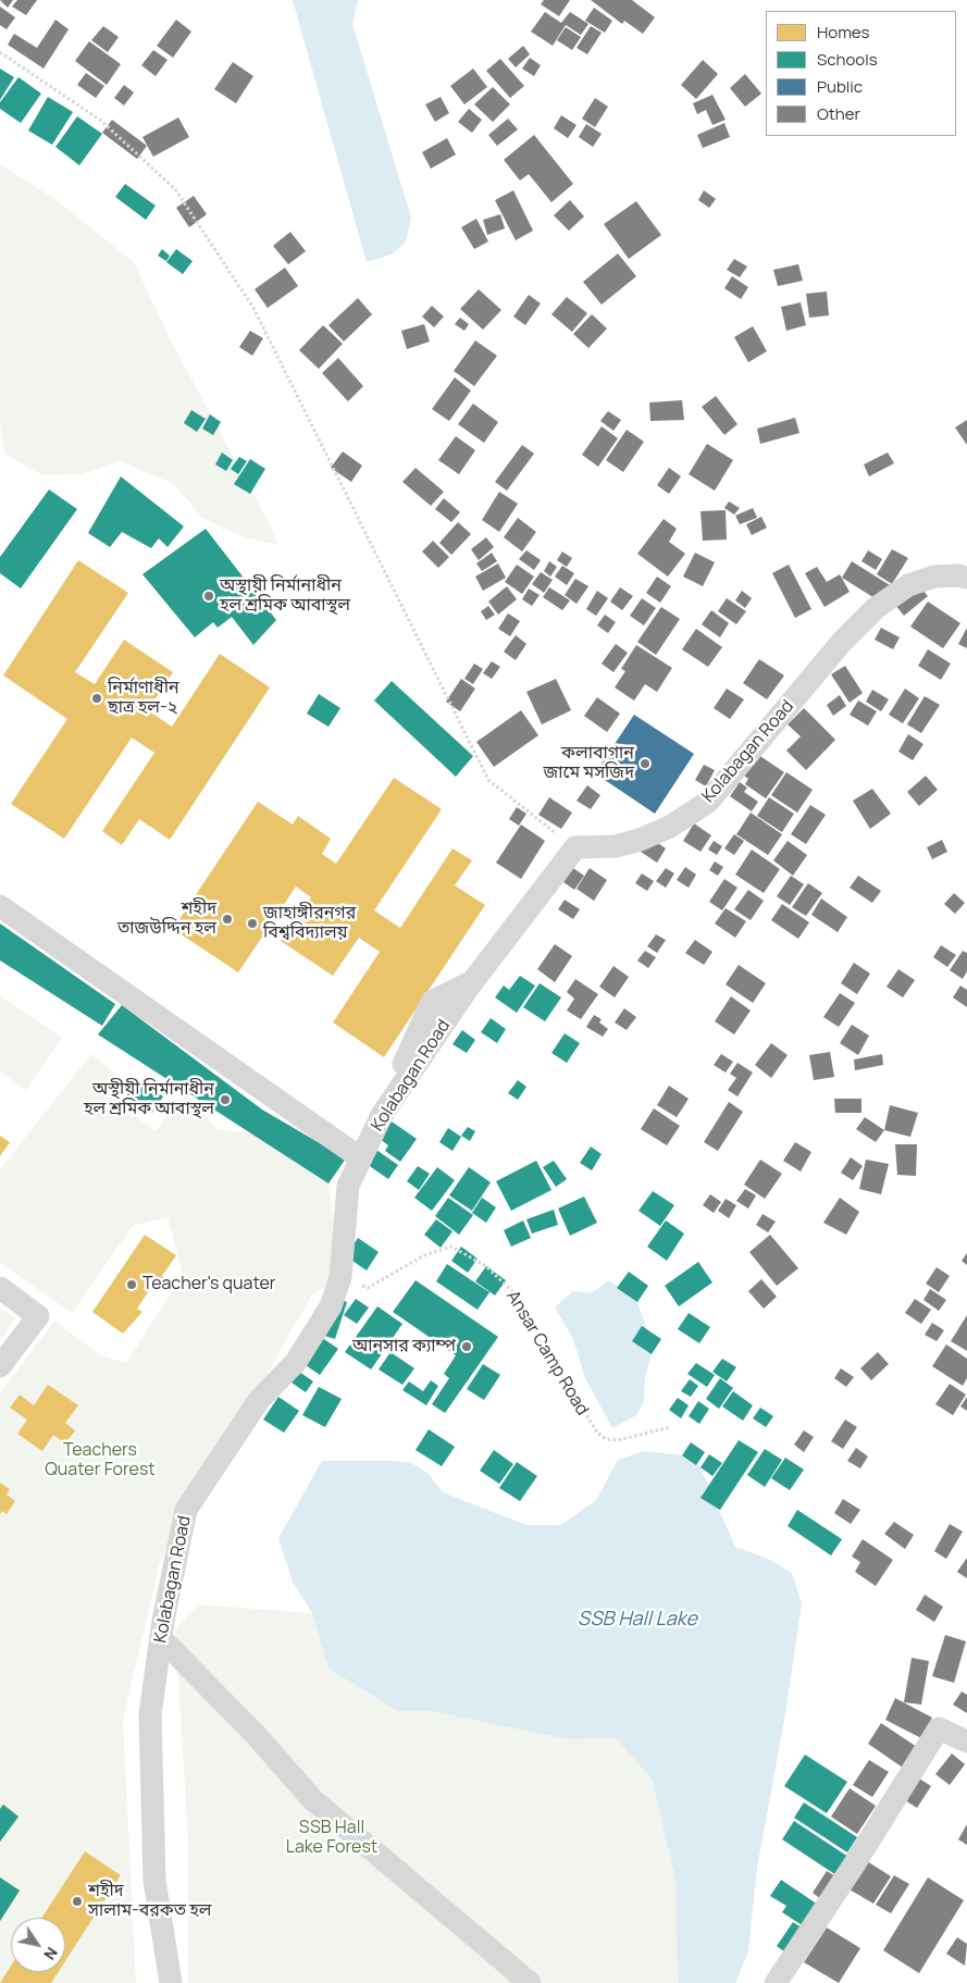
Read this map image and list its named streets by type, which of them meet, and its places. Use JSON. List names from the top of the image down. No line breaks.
{"streets":{"street":["Kolabagan Road"],"path":["Ansar Camp Road"]},"crossings":[["Kolabagan Road","Ansar Camp Road"]],"water":["SSB Hall Lake"],"parks":["Teachers Quater Forest","SSB Hall Lake Forest"],"places":["অস্থায়ী নির্মানাধীন হল শ্রমিক আবাস্থল","নির্মাণাধীন ছাত্র হল-২","কলাবাগান জামে মসজিদ","শহীদ তাজউদ্দিন হল","জাহাঙ্গীরনগর বিশ্ববিদ্যালয়","অস্থীয়ী নির্মানাধীন হল শ্রমিক আবাস্থল","Teacher's quater","আনসার ক্যাম্প","শহীদ সালাম-বরকত হল"],"legend":["Homes","Schools","Public","Other"],"north":"bottom right"}
